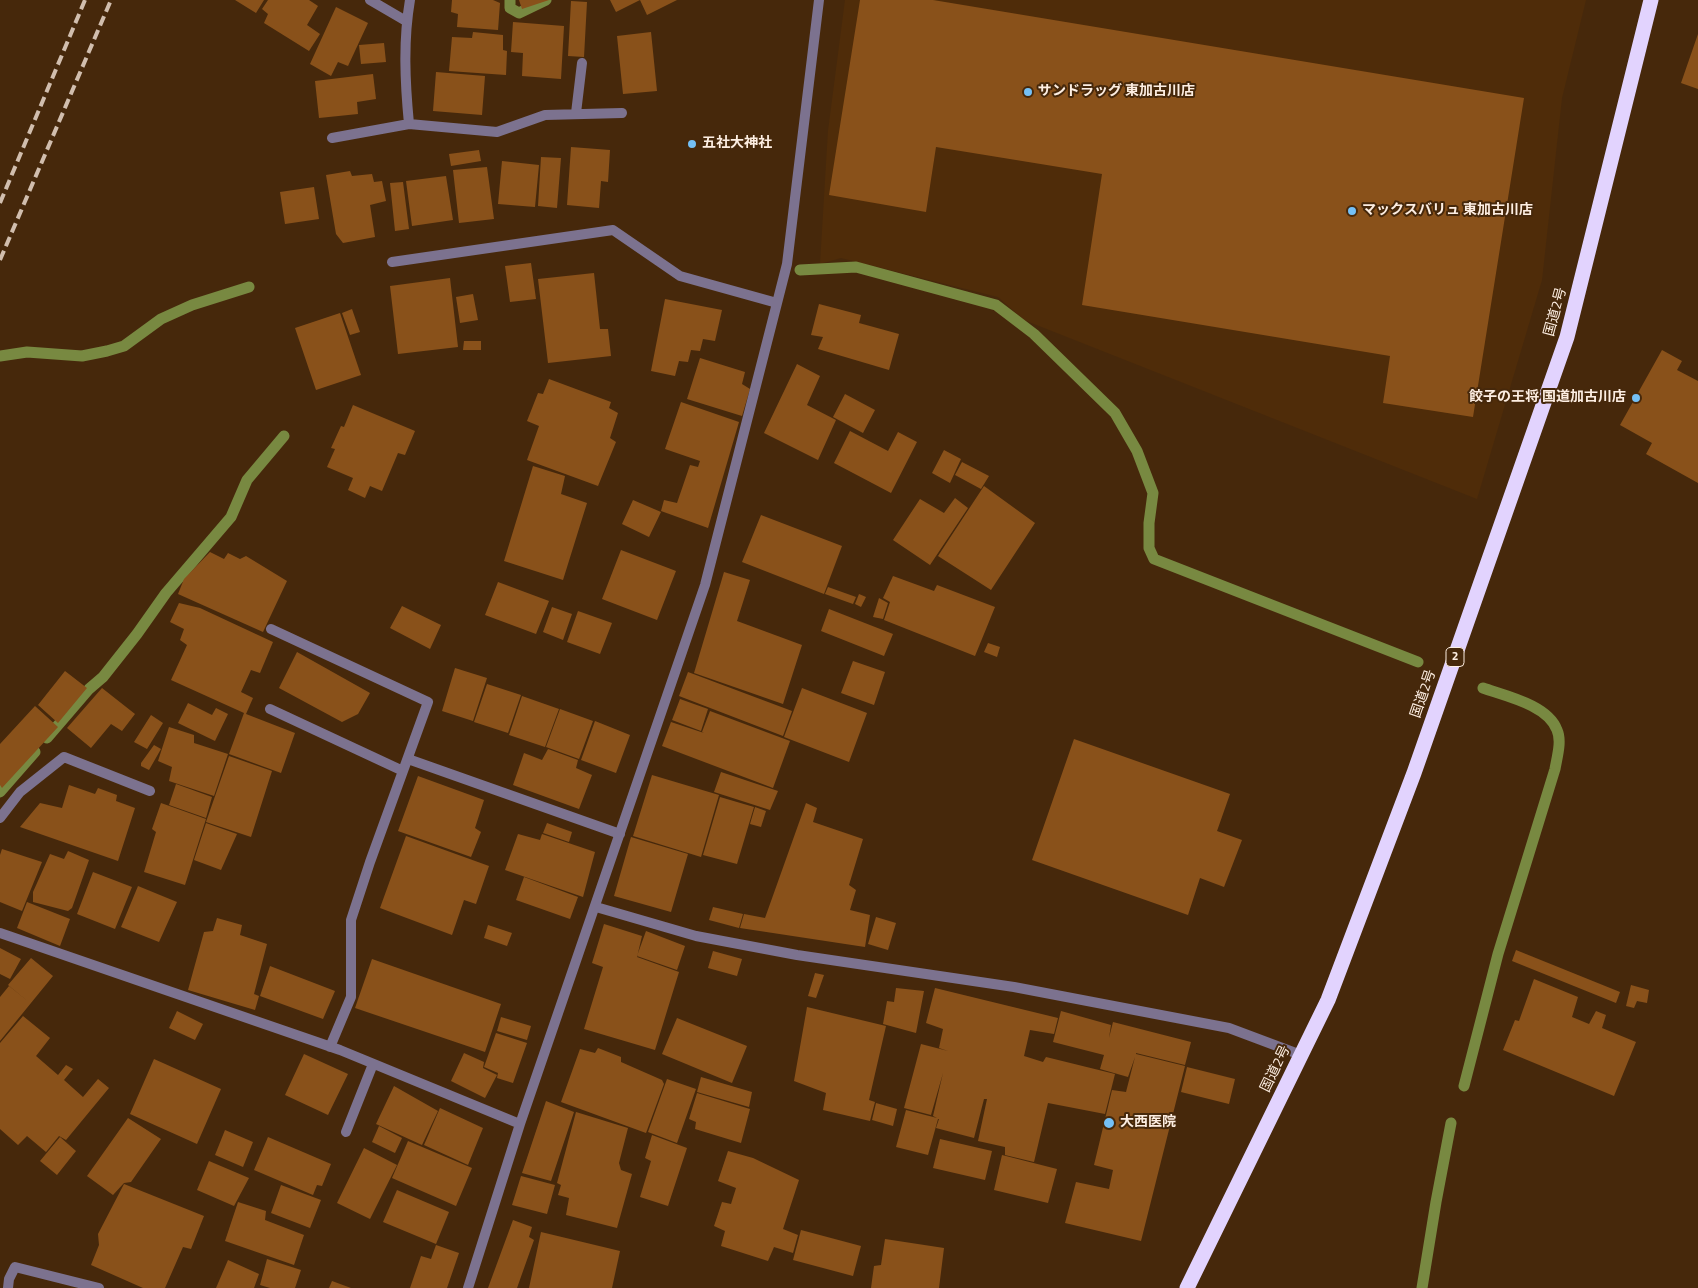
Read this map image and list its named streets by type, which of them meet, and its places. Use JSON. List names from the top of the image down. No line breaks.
{"streets":{"highway":["国道2号","2"]},"places":["サンドラッグ 東加古川店","五社大神社","マックスバリュ 東加古川店","餃子の王将 国道加古川店","大西医院"]}
